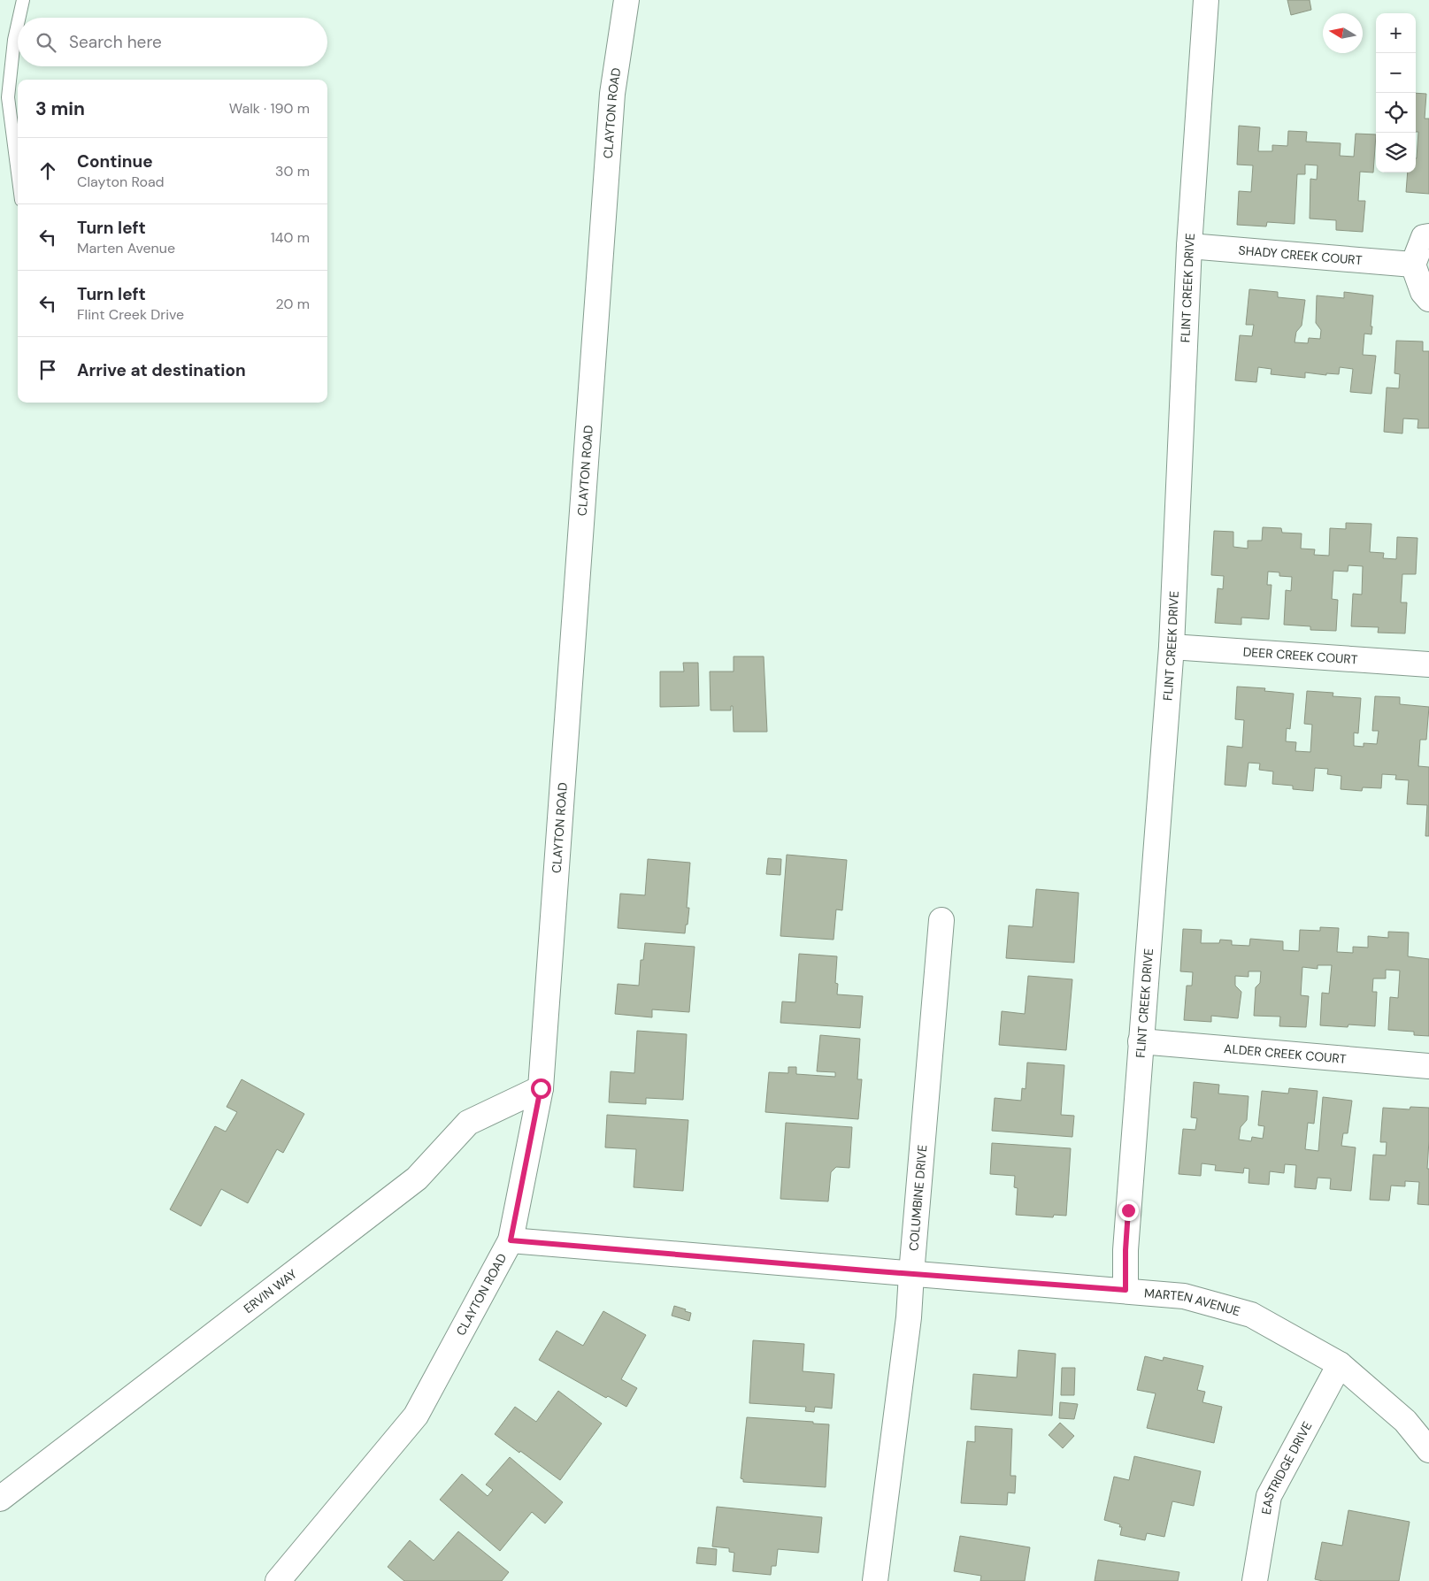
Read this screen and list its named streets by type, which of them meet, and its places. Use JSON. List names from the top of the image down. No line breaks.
{"streets":{"street":["CLAYTON ROAD","SHADY CREEK COURT","FLINT CREEK DRIVE","DEER CREEK COURT","ALDER CREEK COURT","COLUMBINE DRIVE","ERVIN WAY","MARTEN AVENUE","EASTRIDGE DRIVE"]},"crossings":[["CLAYTON ROAD","ERVIN WAY"],["CLAYTON ROAD","MARTEN AVENUE"],["SHADY CREEK COURT","FLINT CREEK DRIVE"],["FLINT CREEK DRIVE","DEER CREEK COURT"],["FLINT CREEK DRIVE","ALDER CREEK COURT"],["FLINT CREEK DRIVE","MARTEN AVENUE"],["COLUMBINE DRIVE","MARTEN AVENUE"],["MARTEN AVENUE","EASTRIDGE DRIVE"]],"north":"left","page":{"map_buttons":["+","−"],"search":"Search here","heading":["3 min","Walk · 190 m"],"list":[["Continue","Clayton Road","30 m"],["Turn left","Marten Avenue","140 m"],["Turn left","Flint Creek Drive","20 m"],"Arrive at destination"]}}
